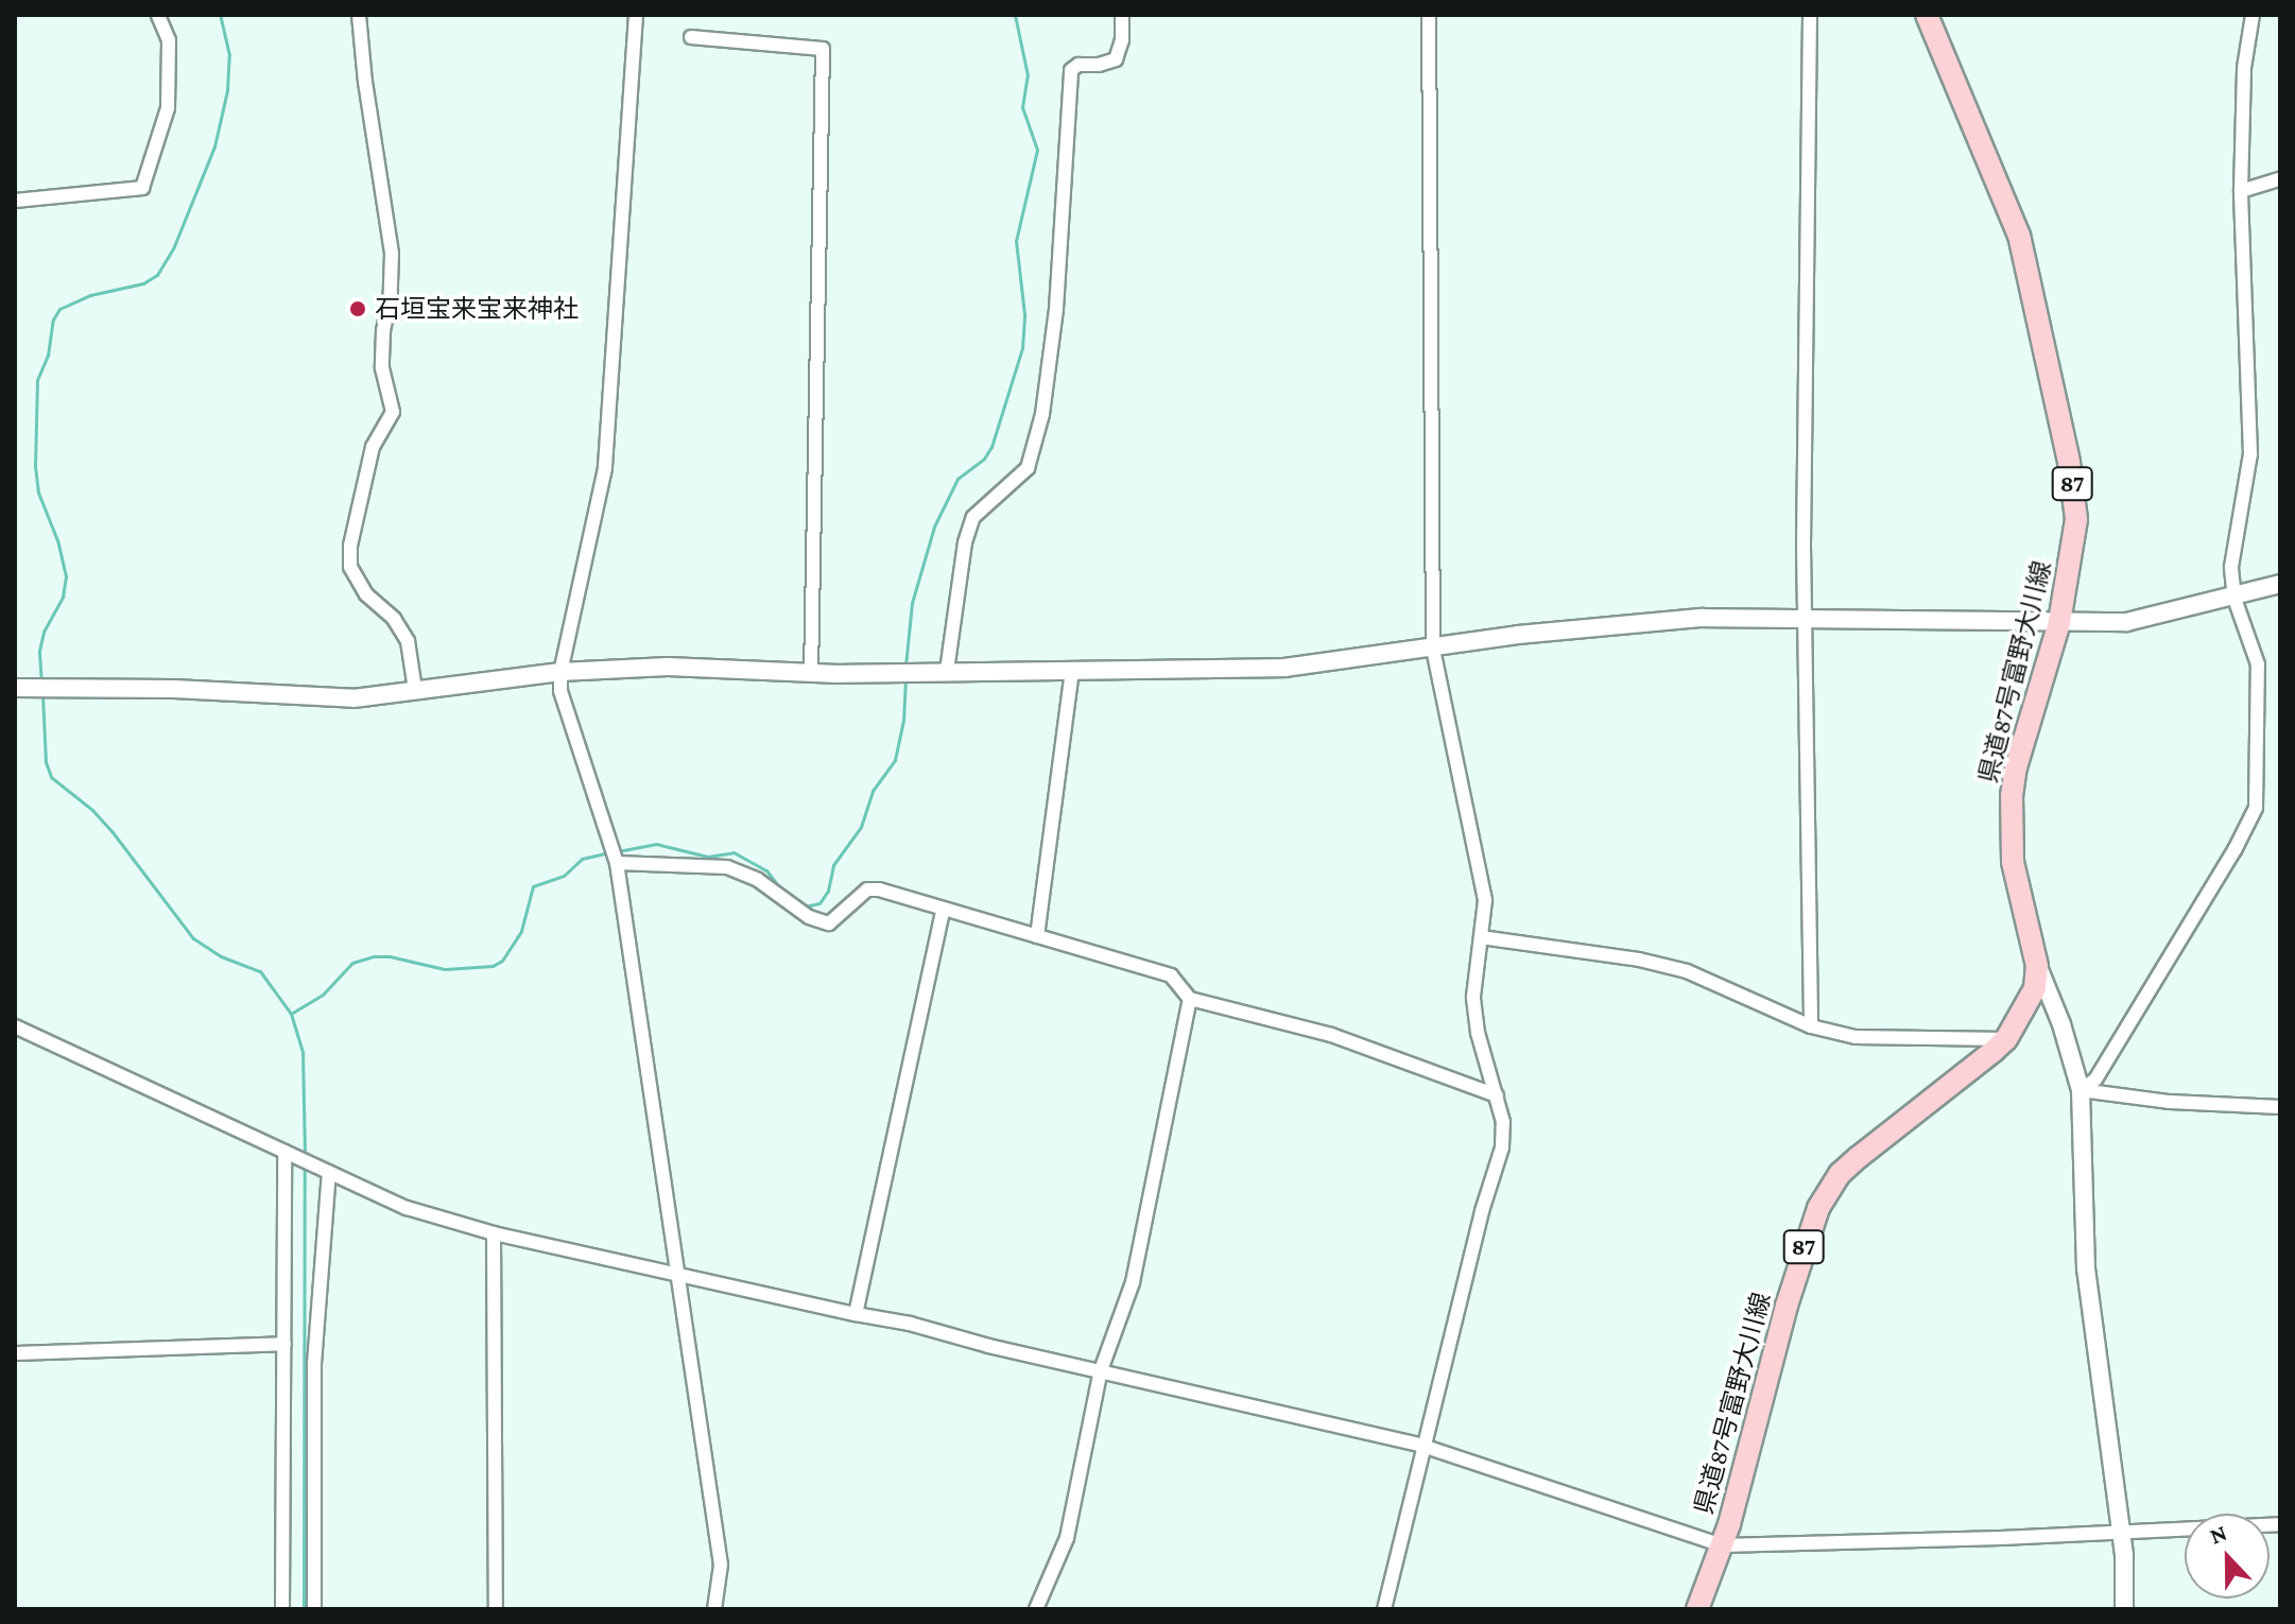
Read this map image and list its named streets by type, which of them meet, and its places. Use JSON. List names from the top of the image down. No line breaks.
{"streets":{"main road":["87","県道87号富野大川線"]},"places":["石垣宝来宝来神社"],"north":"top"}
